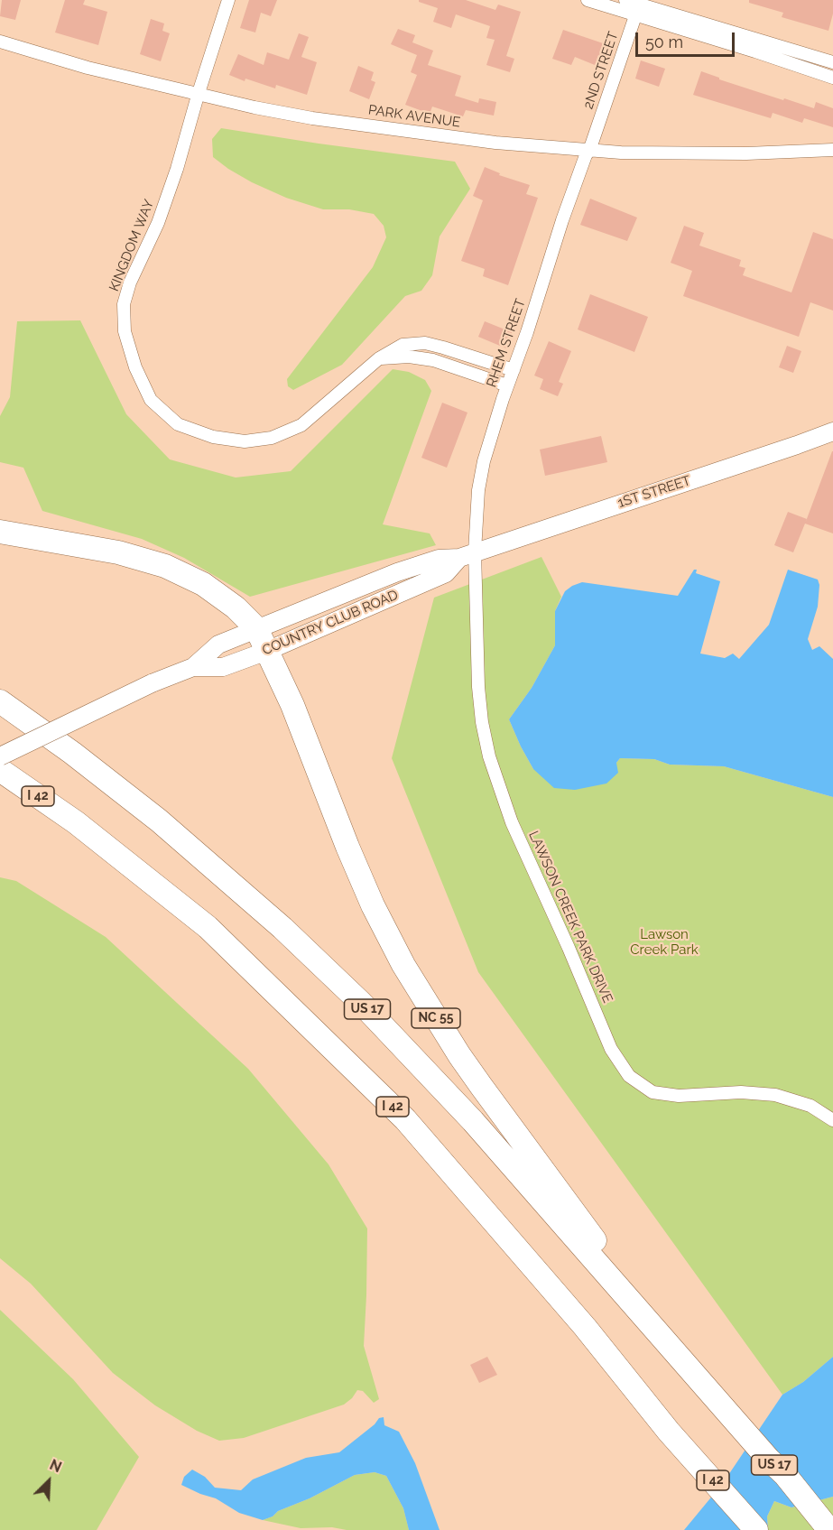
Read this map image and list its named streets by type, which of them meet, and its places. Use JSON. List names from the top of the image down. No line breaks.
{"streets":{"highway":["I 42","US 17","NC 55"],"main road":["1ST STREET","COUNTRY CLUB ROAD"],"street":["2ND STREET","PARK AVENUE","KINGDOM WAY","RHEM STREET","LAWSON CREEK PARK DRIVE"]},"crossings":[["2ND STREET","PARK AVENUE"],["2ND STREET","RHEM STREET"],["PARK AVENUE","KINGDOM WAY"],["PARK AVENUE","RHEM STREET"],["KINGDOM WAY","RHEM STREET"],["RHEM STREET","1ST STREET"],["RHEM STREET","COUNTRY CLUB ROAD"],["RHEM STREET","LAWSON CREEK PARK DRIVE"],["1ST STREET","COUNTRY CLUB ROAD"],["1ST STREET","LAWSON CREEK PARK DRIVE"],["COUNTRY CLUB ROAD","LAWSON CREEK PARK DRIVE"],["COUNTRY CLUB ROAD","NC 55"],["US 17","NC 55"]],"parks":["Lawson Creek Park"],"scale_bar":"50 m","north":"top right"}
